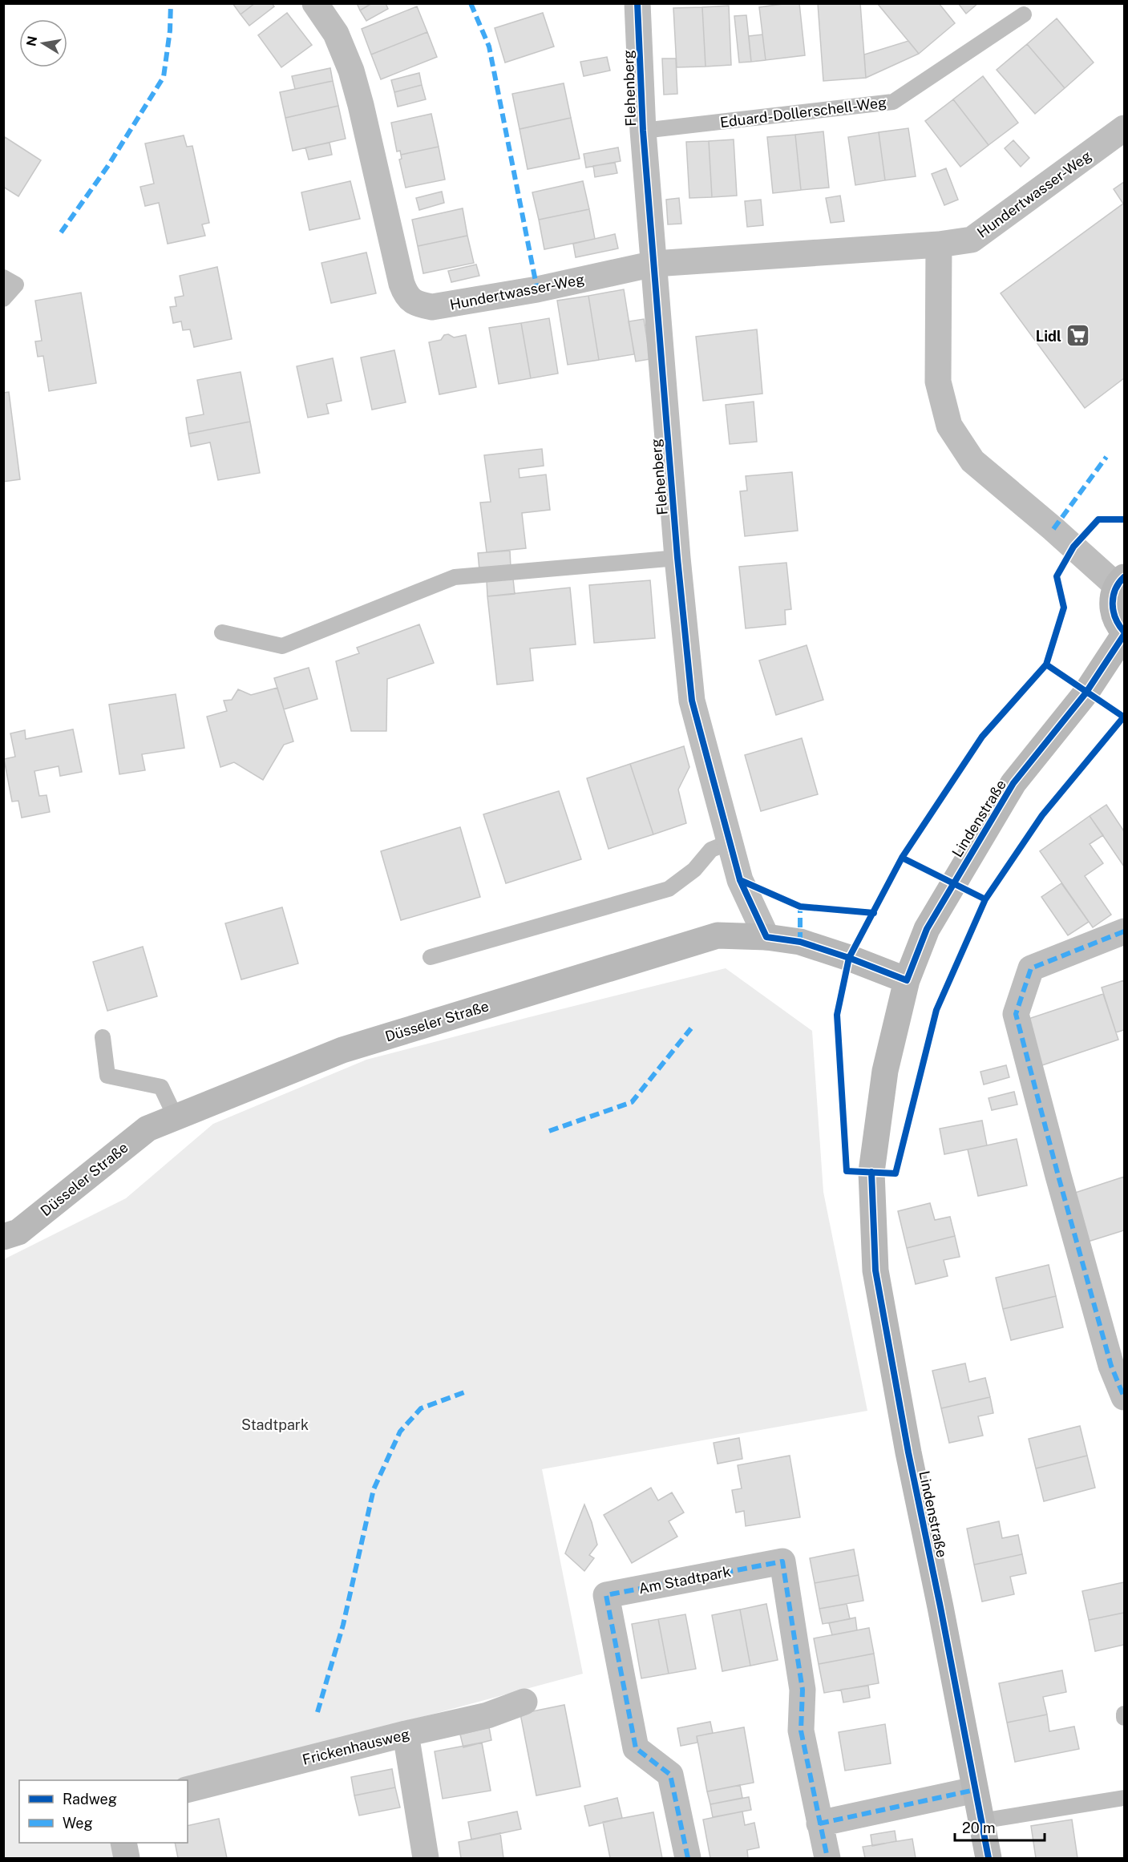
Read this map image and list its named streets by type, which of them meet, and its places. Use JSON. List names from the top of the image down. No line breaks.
{"streets":{"main road":["Lindenstraße","Düsseler Straße"],"street":["Flehenberg","Hundertwasser-Weg","Am Stadtpark","Frickenhausweg"],"lane":["Eduard-Dollerschell-Weg"]},"crossings":[["Flehenberg","Eduard-Dollerschell-Weg"],["Flehenberg","Hundertwasser-Weg"],["Flehenberg","Düsseler Straße"],["Lindenstraße","Düsseler Straße"]],"parks":["Stadtpark"],"places":{"supermarket":["Lidl"]},"legend":["Radweg","Weg"],"scale_bar":"20 m","north":"left"}
